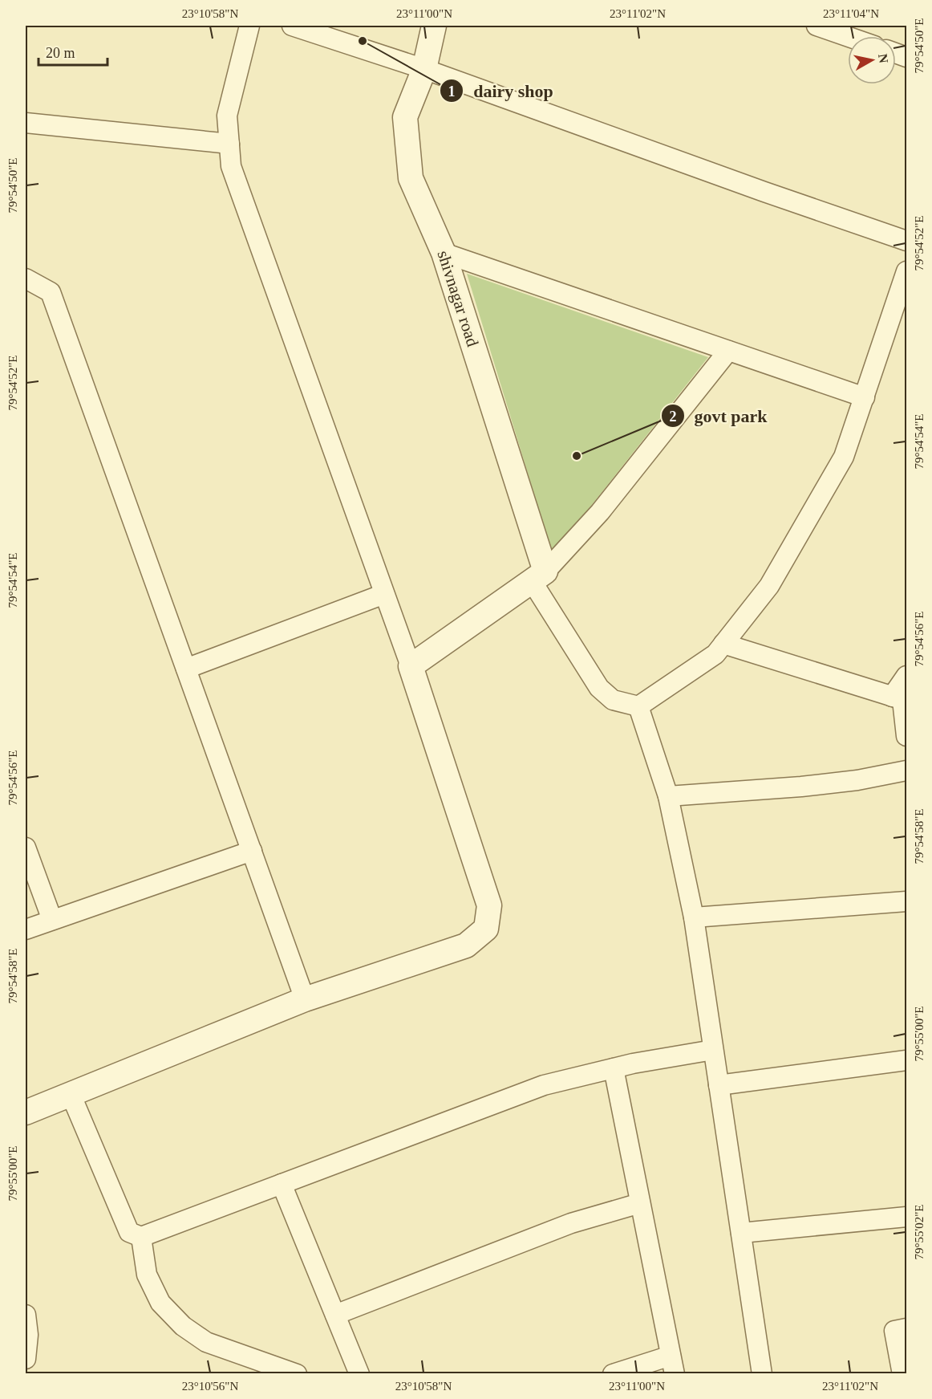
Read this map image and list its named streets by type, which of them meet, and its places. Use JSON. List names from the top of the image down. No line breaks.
{"streets":{"street":["shivnagar road"]},"places":["dairy shop","govt park"],"scale_bar":"20 m","north":"right","coordinates":["23°10'58\"N","23°11'00\"N","23°11'02\"N","23°11'04\"N","79°54'50\"E","79°54'52\"E","79°54'54\"E","79°54'56\"E","79°54'58\"E","79°55'00\"E","79°55'02\"E","23°10'56\"N"]}
